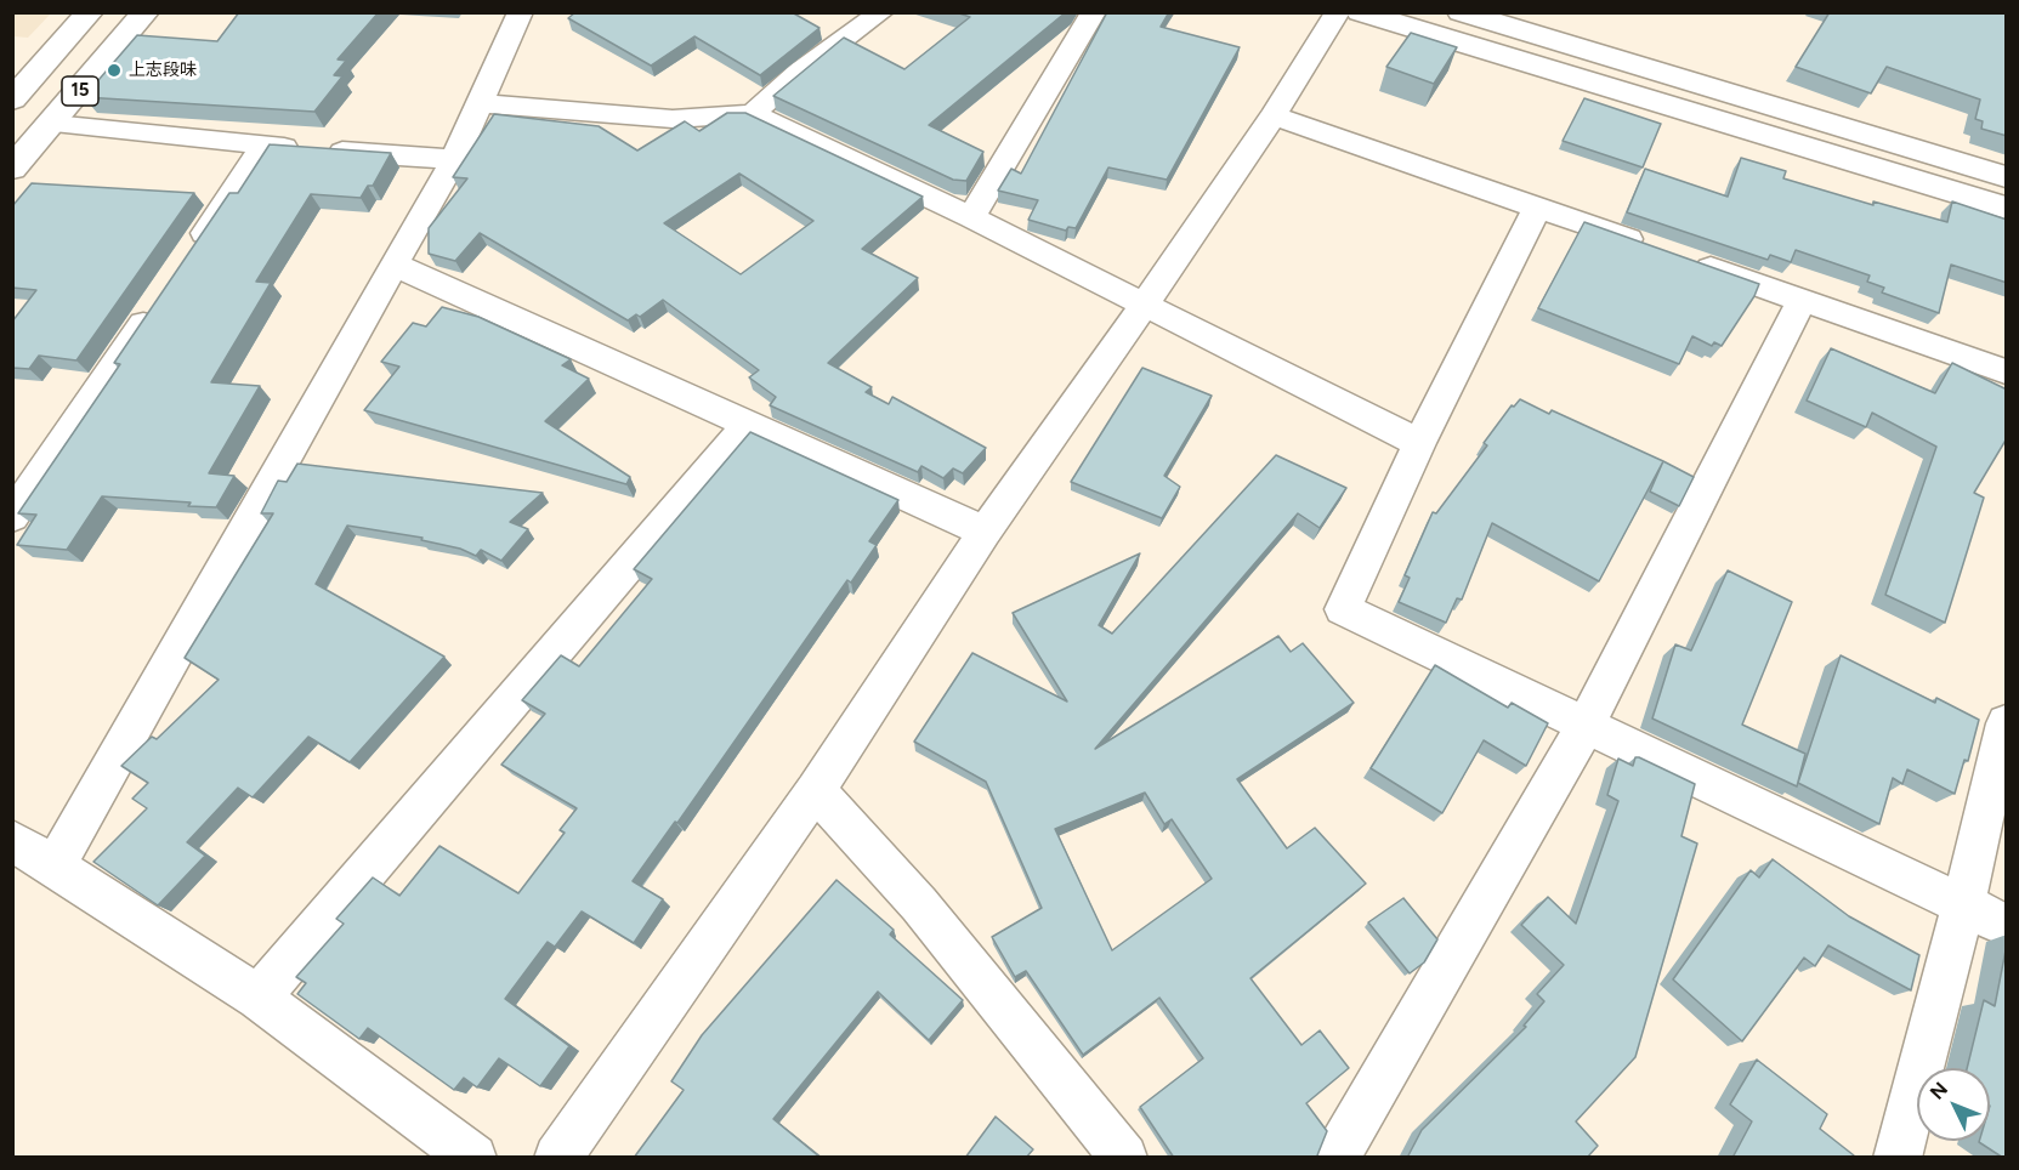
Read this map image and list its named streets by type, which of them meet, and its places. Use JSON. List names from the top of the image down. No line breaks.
{"streets":{"street":["15"]},"places":["上志段味"],"north":"top left"}
